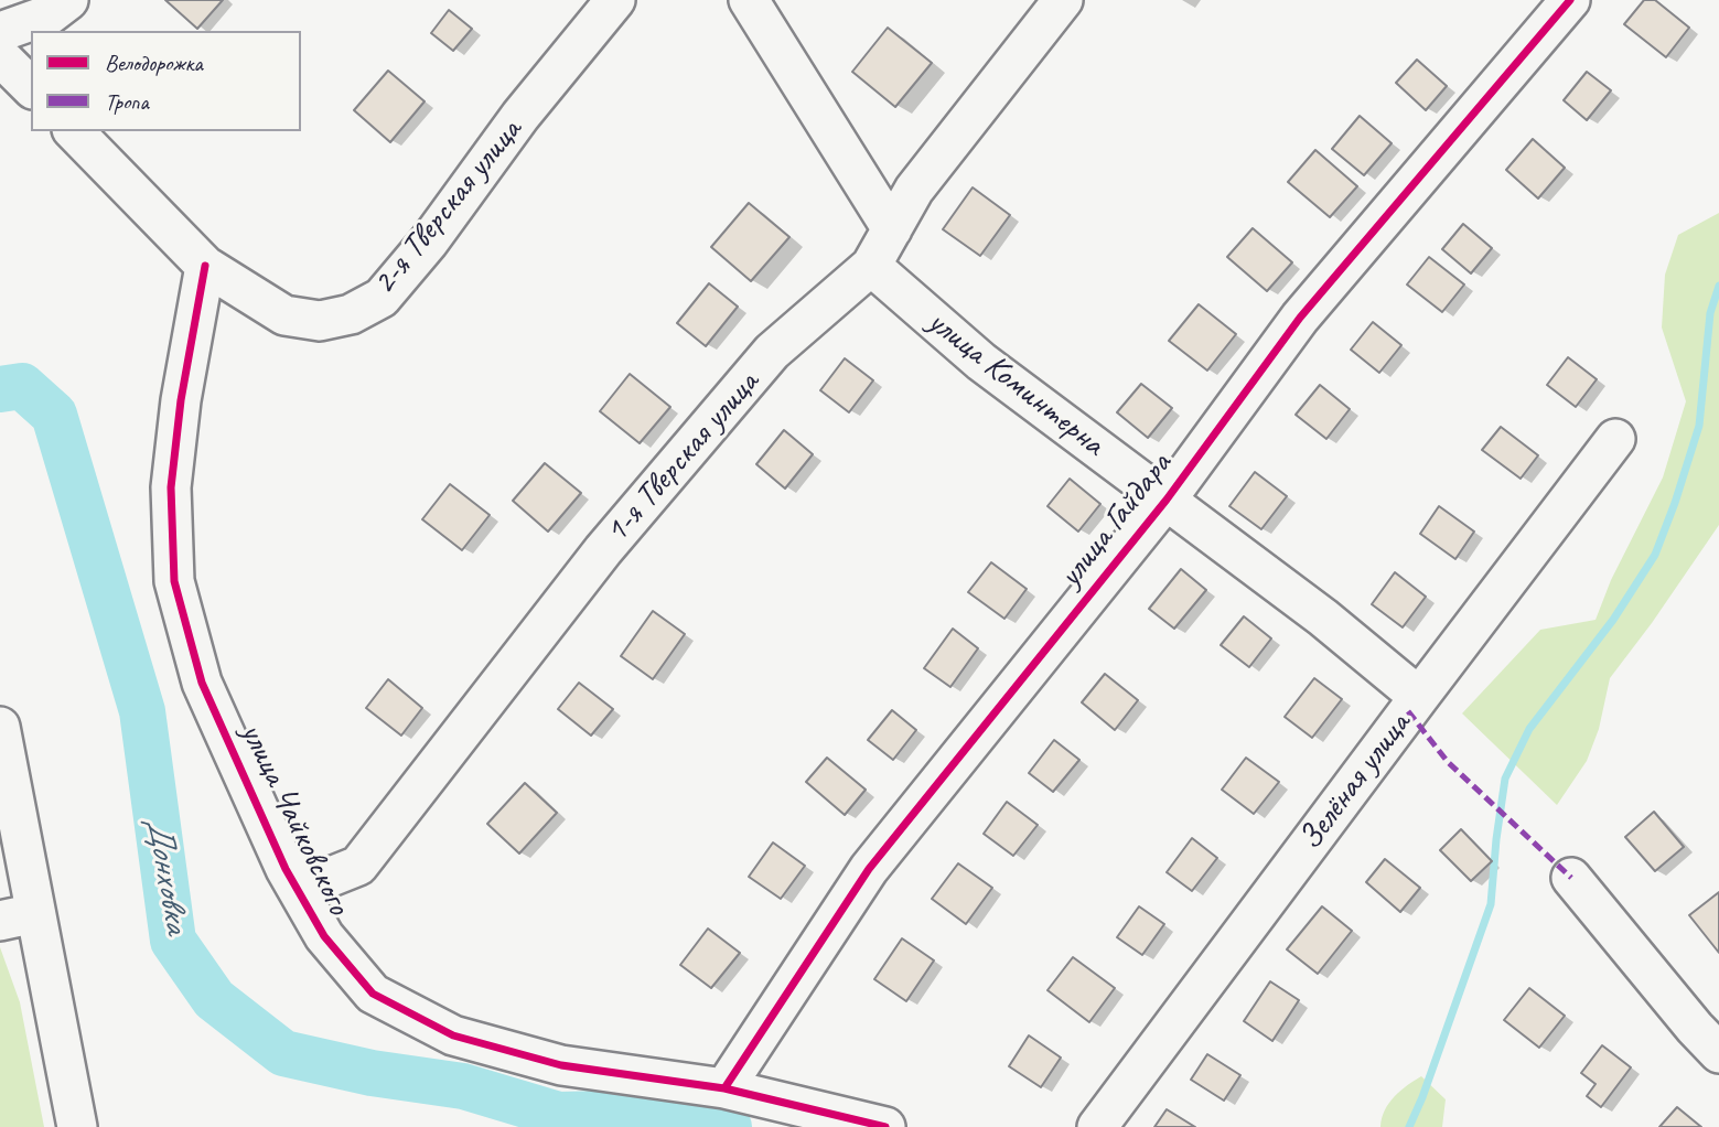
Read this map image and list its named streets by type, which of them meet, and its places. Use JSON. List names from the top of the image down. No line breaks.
{"streets":{"street":["2-я Тверская улица","улица Коминтерна","1-я Тверская улица","улица Гайдара","Зелёная улица","улица Чайковского"]},"crossings":[["2-я Тверская улица","улица Чайковского"],["улица Коминтерна","1-я Тверская улица"],["улица Коминтерна","улица Гайдара"],["улица Коминтерна","Зелёная улица"],["1-я Тверская улица","улица Чайковского"],["улица Гайдара","улица Чайковского"]],"water":["Донховка"],"legend":["Велодорожка","Тропа"]}
